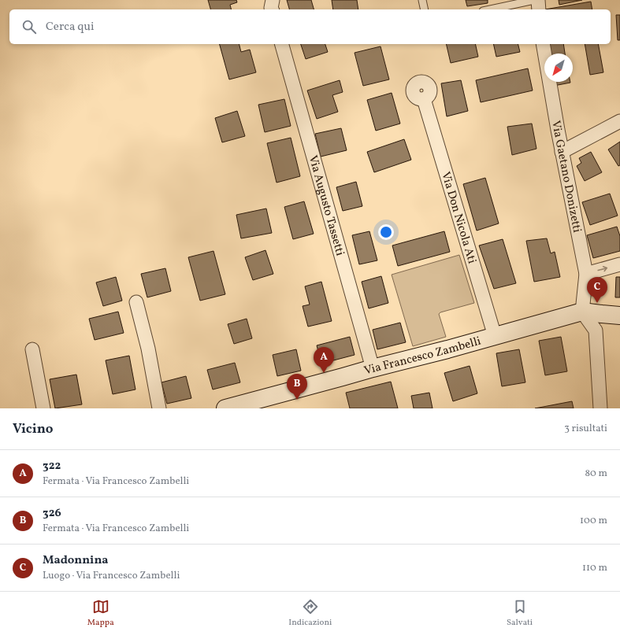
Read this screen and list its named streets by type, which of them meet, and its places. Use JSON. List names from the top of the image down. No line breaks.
{"streets":{"main road":["Via Francesco Zambelli"],"street":["Via Gaetano Donizetti","Via Augusto Tassetti","Via Don Nicola Ati"]},"crossings":[["Via Gaetano Donizetti","Via Francesco Zambelli"],["Via Augusto Tassetti","Via Francesco Zambelli"],["Via Don Nicola Ati","Via Francesco Zambelli"]],"north":"bottom left","page":{"search":"Cerca qui","pins":["C","A","B"],"heading":["Vicino","3 risultati"],"list":[{"mark":"A","name":"322","note":"Fermata · Via Francesco Zambelli","value":"80 m"},{"mark":"B","name":"326","note":"Fermata · Via Francesco Zambelli","value":"100 m"},{"mark":"C","name":"Madonnina","note":"Luogo · Via Francesco Zambelli","value":"110 m"}],"nav":["Mappa","Indicazioni","Salvati"]}}
